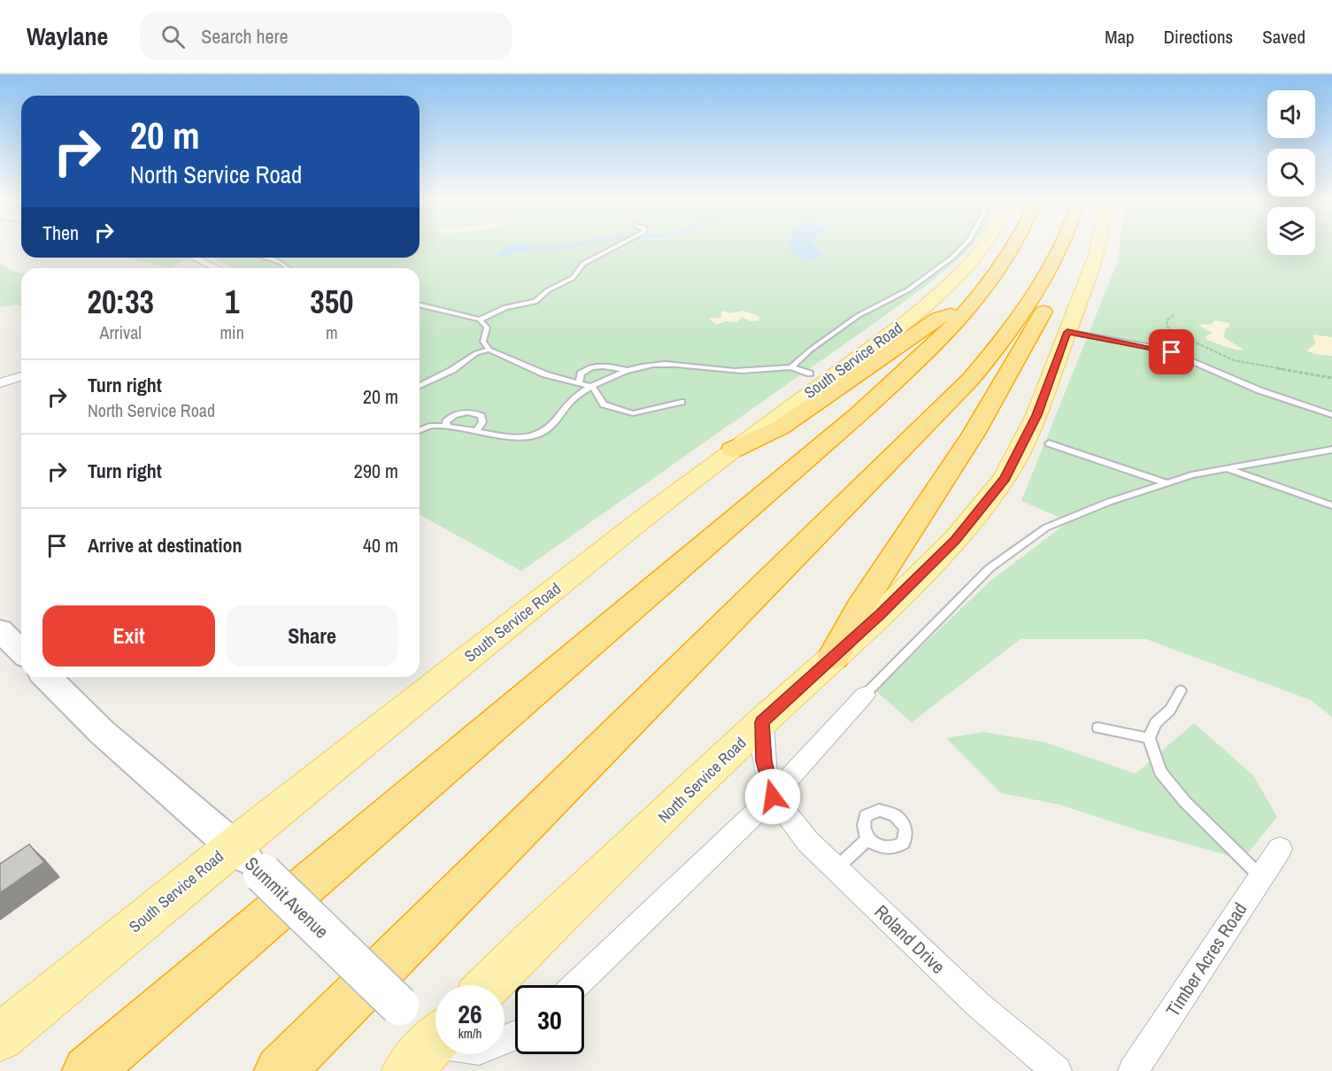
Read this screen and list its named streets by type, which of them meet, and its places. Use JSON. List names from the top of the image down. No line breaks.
{"streets":{"main road":["South Service Road","North Service Road"],"street":["Summit Avenue","Roland Drive","Timber Acres Road"]},"crossings":[["South Service Road","Summit Avenue"]],"page":{"header":"Waylane","search":"Search here","nav":["Map","Directions","Saved"],"turn":["20 m","North Service Road"],"then":"Then","eta":["20:33","Arrival","1","min","350","m"],"list":[{"name":"Turn right","note":"North Service Road","value":"20 m"},{"name":"Turn right","value":"290 m"},{"name":"Arrive at destination","value":"40 m"}],"buttons":["Exit","Share"],"speed":"26 km/h","limit":"30"}}
